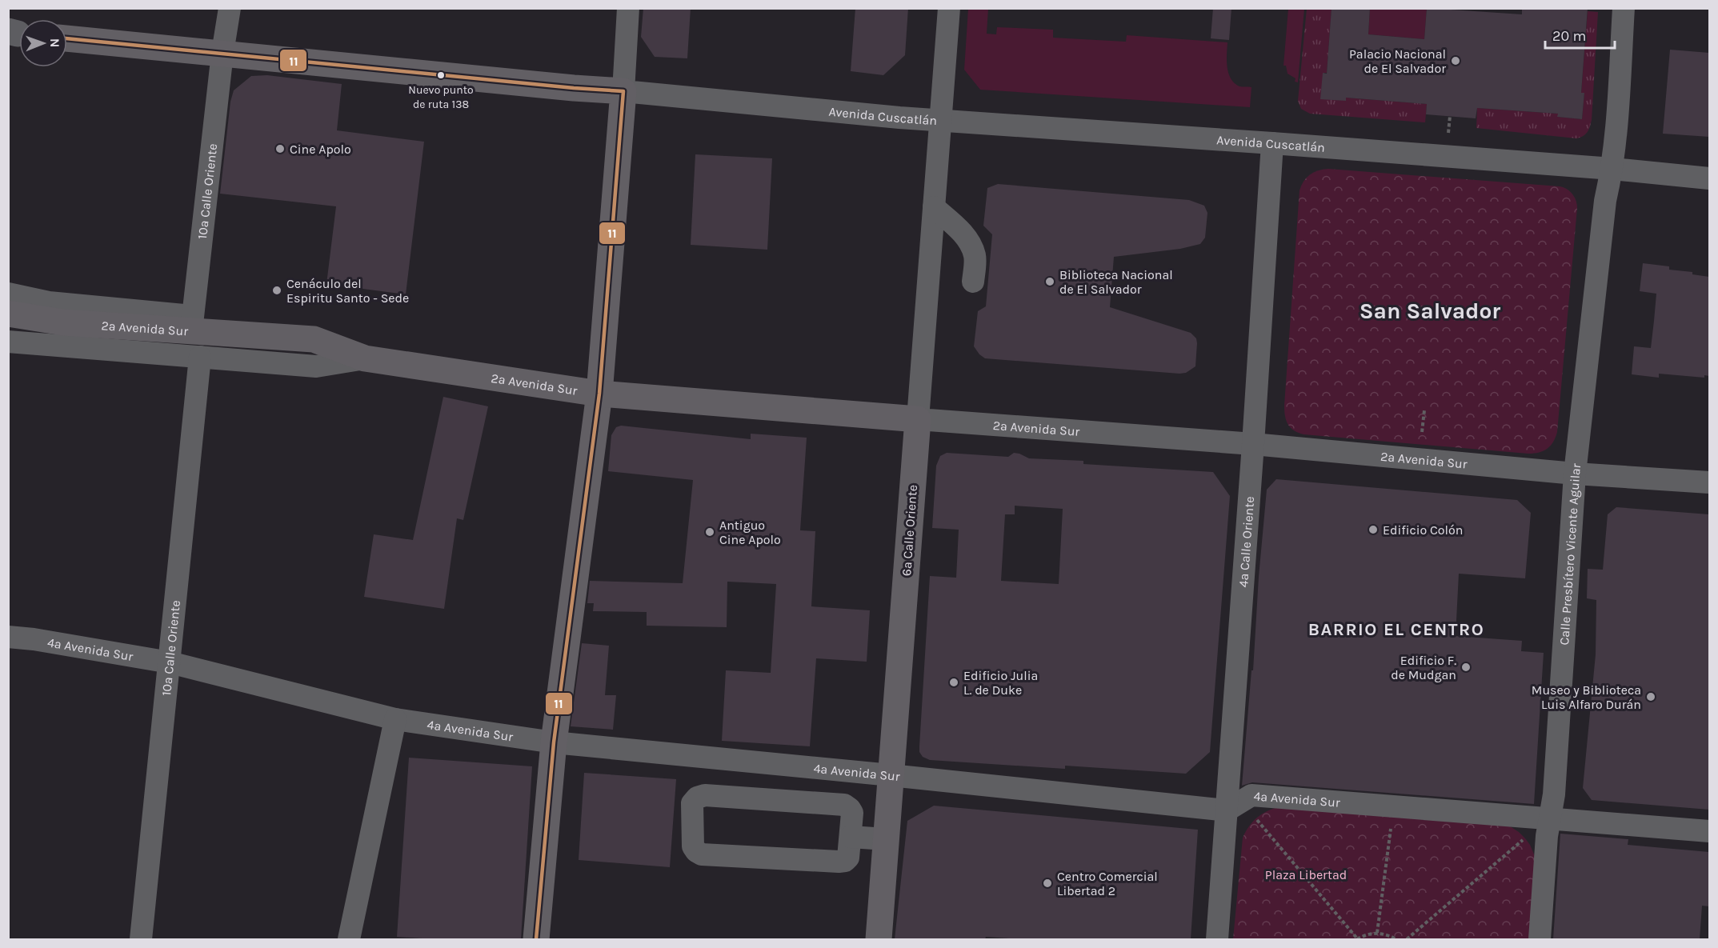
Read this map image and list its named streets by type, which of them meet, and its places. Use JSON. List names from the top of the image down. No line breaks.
{"streets":{"main road":["Avenida Cuscatlán","2a Avenida Sur","6a Calle Oriente"],"street":["10a Calle Oriente","4a Calle Oriente","Calle Presbítero Vicente Aguilar","4a Avenida Sur"]},"crossings":[["Avenida Cuscatlán","10a Calle Oriente"],["Avenida Cuscatlán","6a Calle Oriente"],["Avenida Cuscatlán","4a Calle Oriente"],["Avenida Cuscatlán","Calle Presbítero Vicente Aguilar"],["10a Calle Oriente","2a Avenida Sur"],["10a Calle Oriente","4a Avenida Sur"],["2a Avenida Sur","6a Calle Oriente"],["2a Avenida Sur","4a Calle Oriente"],["2a Avenida Sur","Calle Presbítero Vicente Aguilar"],["6a Calle Oriente","4a Avenida Sur"],["4a Calle Oriente","4a Avenida Sur"],["Calle Presbítero Vicente Aguilar","4a Avenida Sur"]],"districts":["San Salvador","BARRIO EL CENTRO"],"parks":["Plaza Libertad"],"places":["Palacio Nacional de El Salvador","Nuevo punto de ruta 138","Cine Apolo","Biblioteca Nacional de El Salvador","Cenáculo del Espiritu Santo - Sede","Edificio Colón","Antiguo Cine Apolo","Edificio F. de Mudgan","Edificio Julia L. de Duke","Museo y Biblioteca Luis Alfaro Durán","Centro Comercial Libertad 2"],"lines":["transit line 11"],"scale_bar":"20 m","north":"right"}
